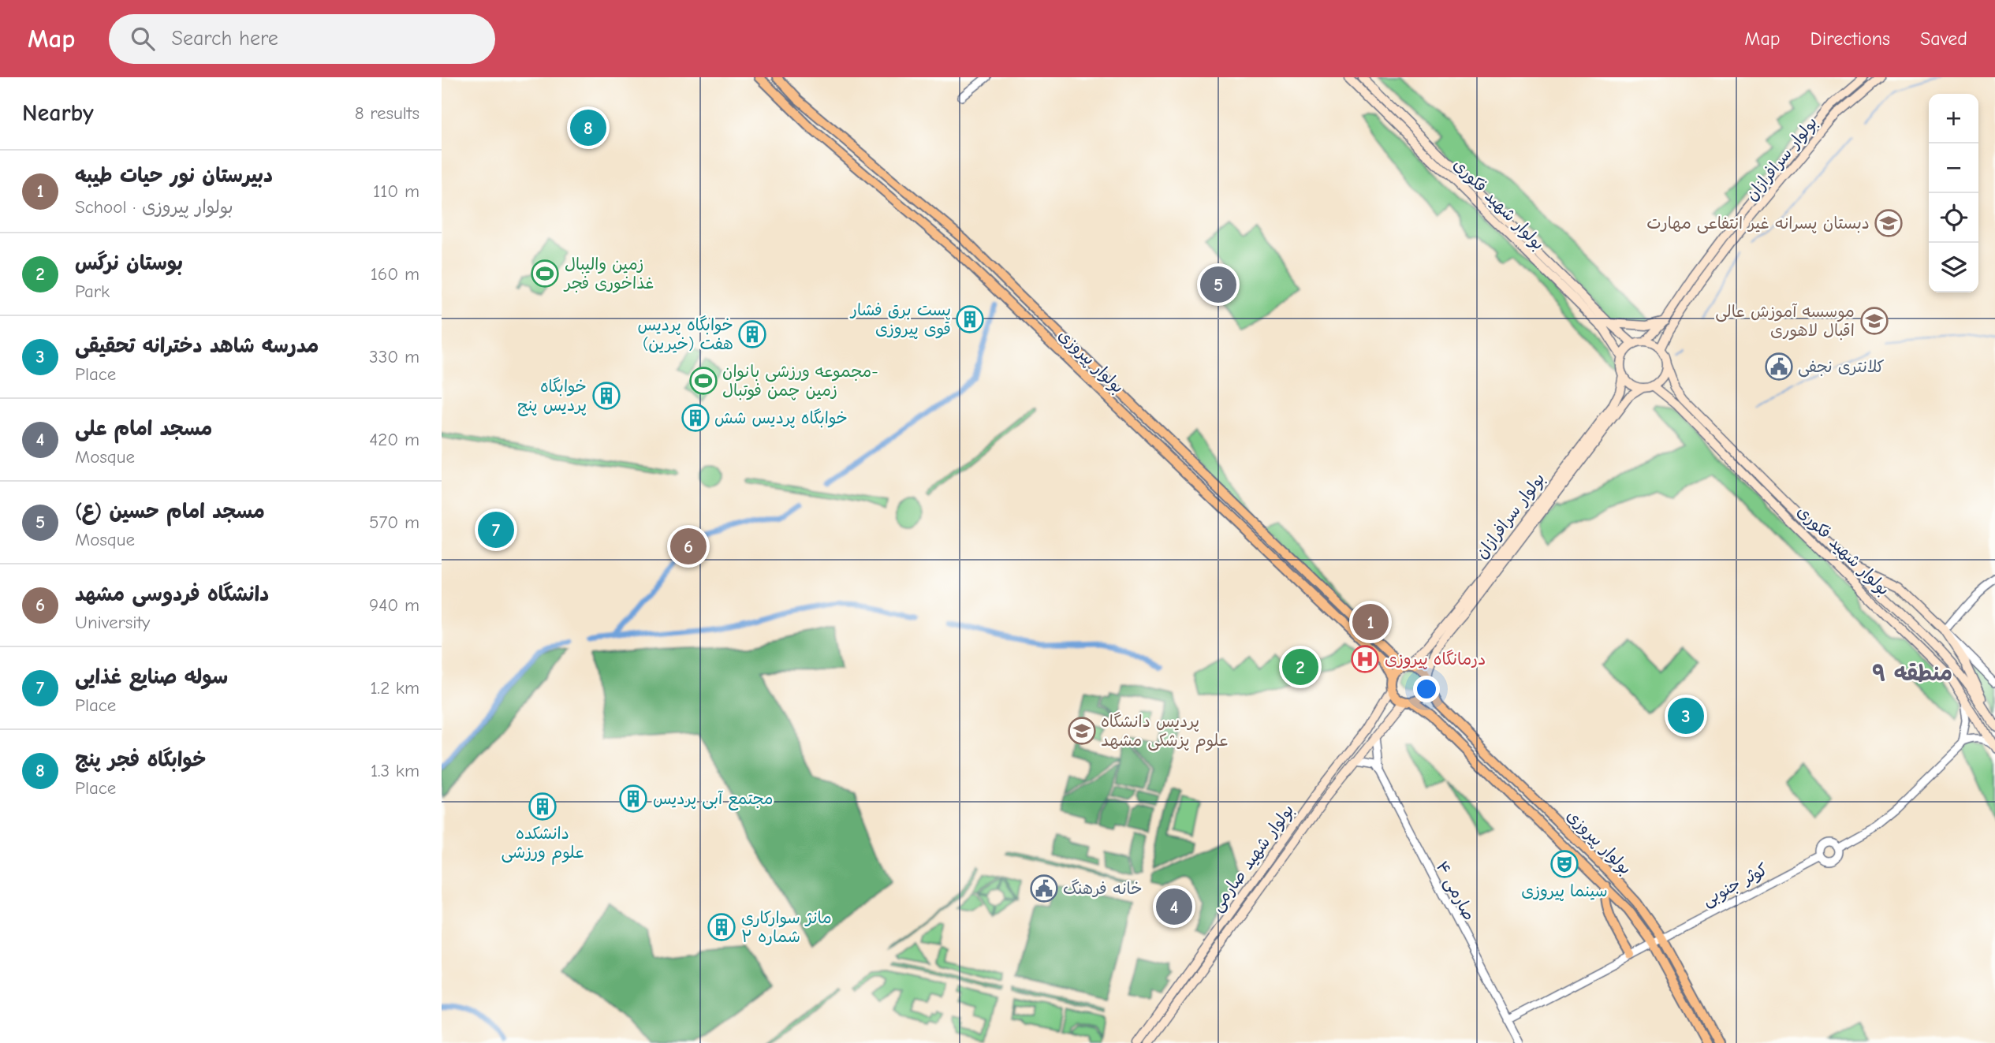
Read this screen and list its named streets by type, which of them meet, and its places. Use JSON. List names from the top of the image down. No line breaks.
{"streets":{"main road":["بولوار سرافرازان","بولوار شهید فکوری","بولوار پیروزی","بولوار شهید صارمی"],"street":["کوثر جنوبی","صارمی ۴"]},"crossings":[["بولوار سرافرازان","بولوار شهید فکوری"],["بولوار سرافرازان","بولوار پیروزی"],["بولوار سرافرازان","بولوار شهید صارمی"],["بولوار پیروزی","بولوار شهید صارمی"],["بولوار پیروزی","کوثر جنوبی"]],"districts":["منطقه ۹"],"places":{"school or university":["دبستان پسرانه غیر انتفاعی مهارت","موسسه آموزش عالی اقبال لاهوری","پردیس دانشگاه علوم پزشکی مشهد"],"sports":["زمین والیبال غذاخوری فجر","مجموعه ورزشی بانوان- زمین چمن فوتبال"],"building":["پست برق فشار قوی پیروزی","خوابگاه پردیس هفت (خیرین)","خوابگاه پردیس پنج","خوابگاه پردیس شش","مجتمع آبی پردیس","دانشکده علوم ورزشی","مانژ سوارکاری شماره ۲"],"public building":["کلانتری نجفی","خانه فرهنگ"],"hospital":["درمانگاه پیروزی"],"theatre":["سینما پیروزی"]},"page":{"header":"Map","search":"Search here","nav":["Map","Directions","Saved"],"heading":["Nearby","8 results"],"map_buttons":["+","−"],"pins":["8","5","7","6","1","2","3","4"],"list":[{"mark":"1","name":"دبیرستان نور حیات طیبه","note":"School · بولوار پیروزی","value":"110 m"},{"mark":"2","name":"بوستان نرگس","note":"Park","value":"160 m"},{"mark":"3","name":"مدرسه شاهد دخترانه تحقیقی","note":"Place","value":"330 m"},{"mark":"4","name":"مسجد امام علی","note":"Mosque","value":"420 m"},{"mark":"5","name":"مسجد امام حسین (ع)","note":"Mosque","value":"570 m"},{"mark":"6","name":"دانشگاه فردوسی مشهد","note":"University","value":"940 m"},{"mark":"7","name":"سوله صنایع غذایی","note":"Place","value":"1.2 km"},{"mark":"8","name":"خوابگاه فجر پنج","note":"Place","value":"1.3 km"}]}}
